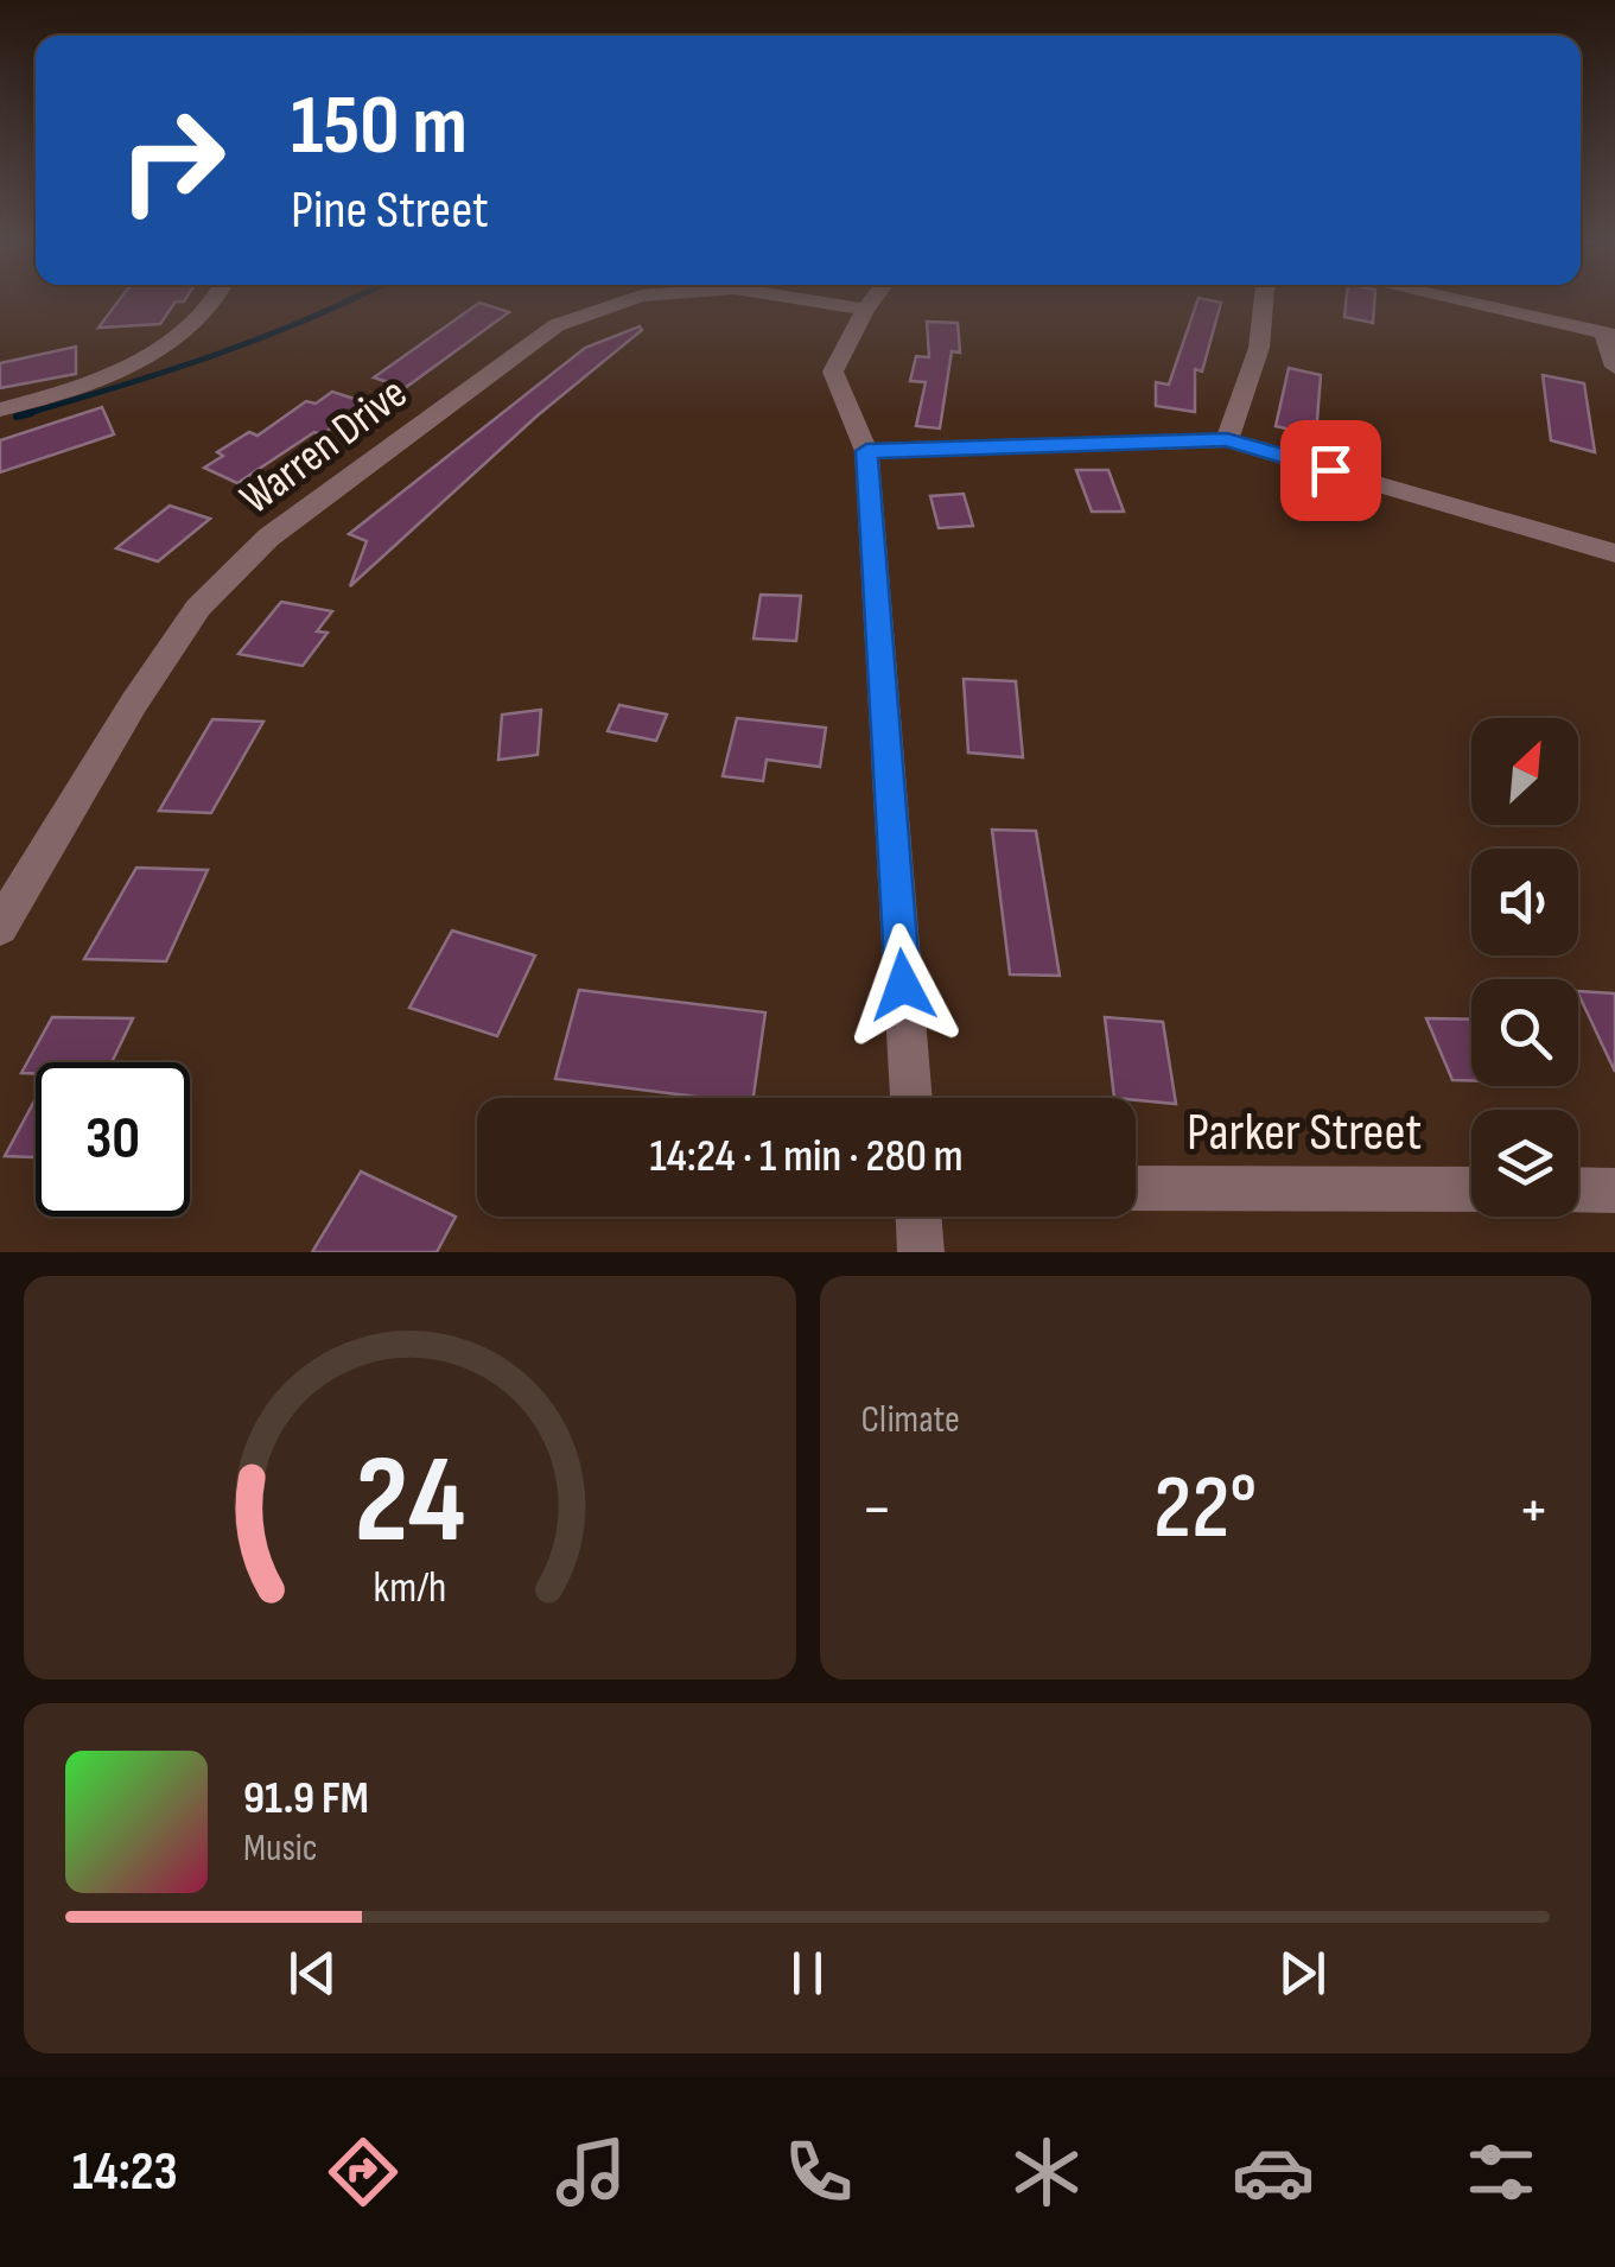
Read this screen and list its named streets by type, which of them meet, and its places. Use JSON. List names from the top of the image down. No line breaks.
{"streets":{"street":["Warren Drive","Parker Street"]},"north":"top right","page":{"turn":["150 m","Pine Street"],"limit":"30","trip":"14:24 · 1 min · 280 m","tile":"Climate","heat":["−","22°","+"],"song":["91.9 FM","Music"],"tabs":"14:23","gauge":["24","km/h"]}}
